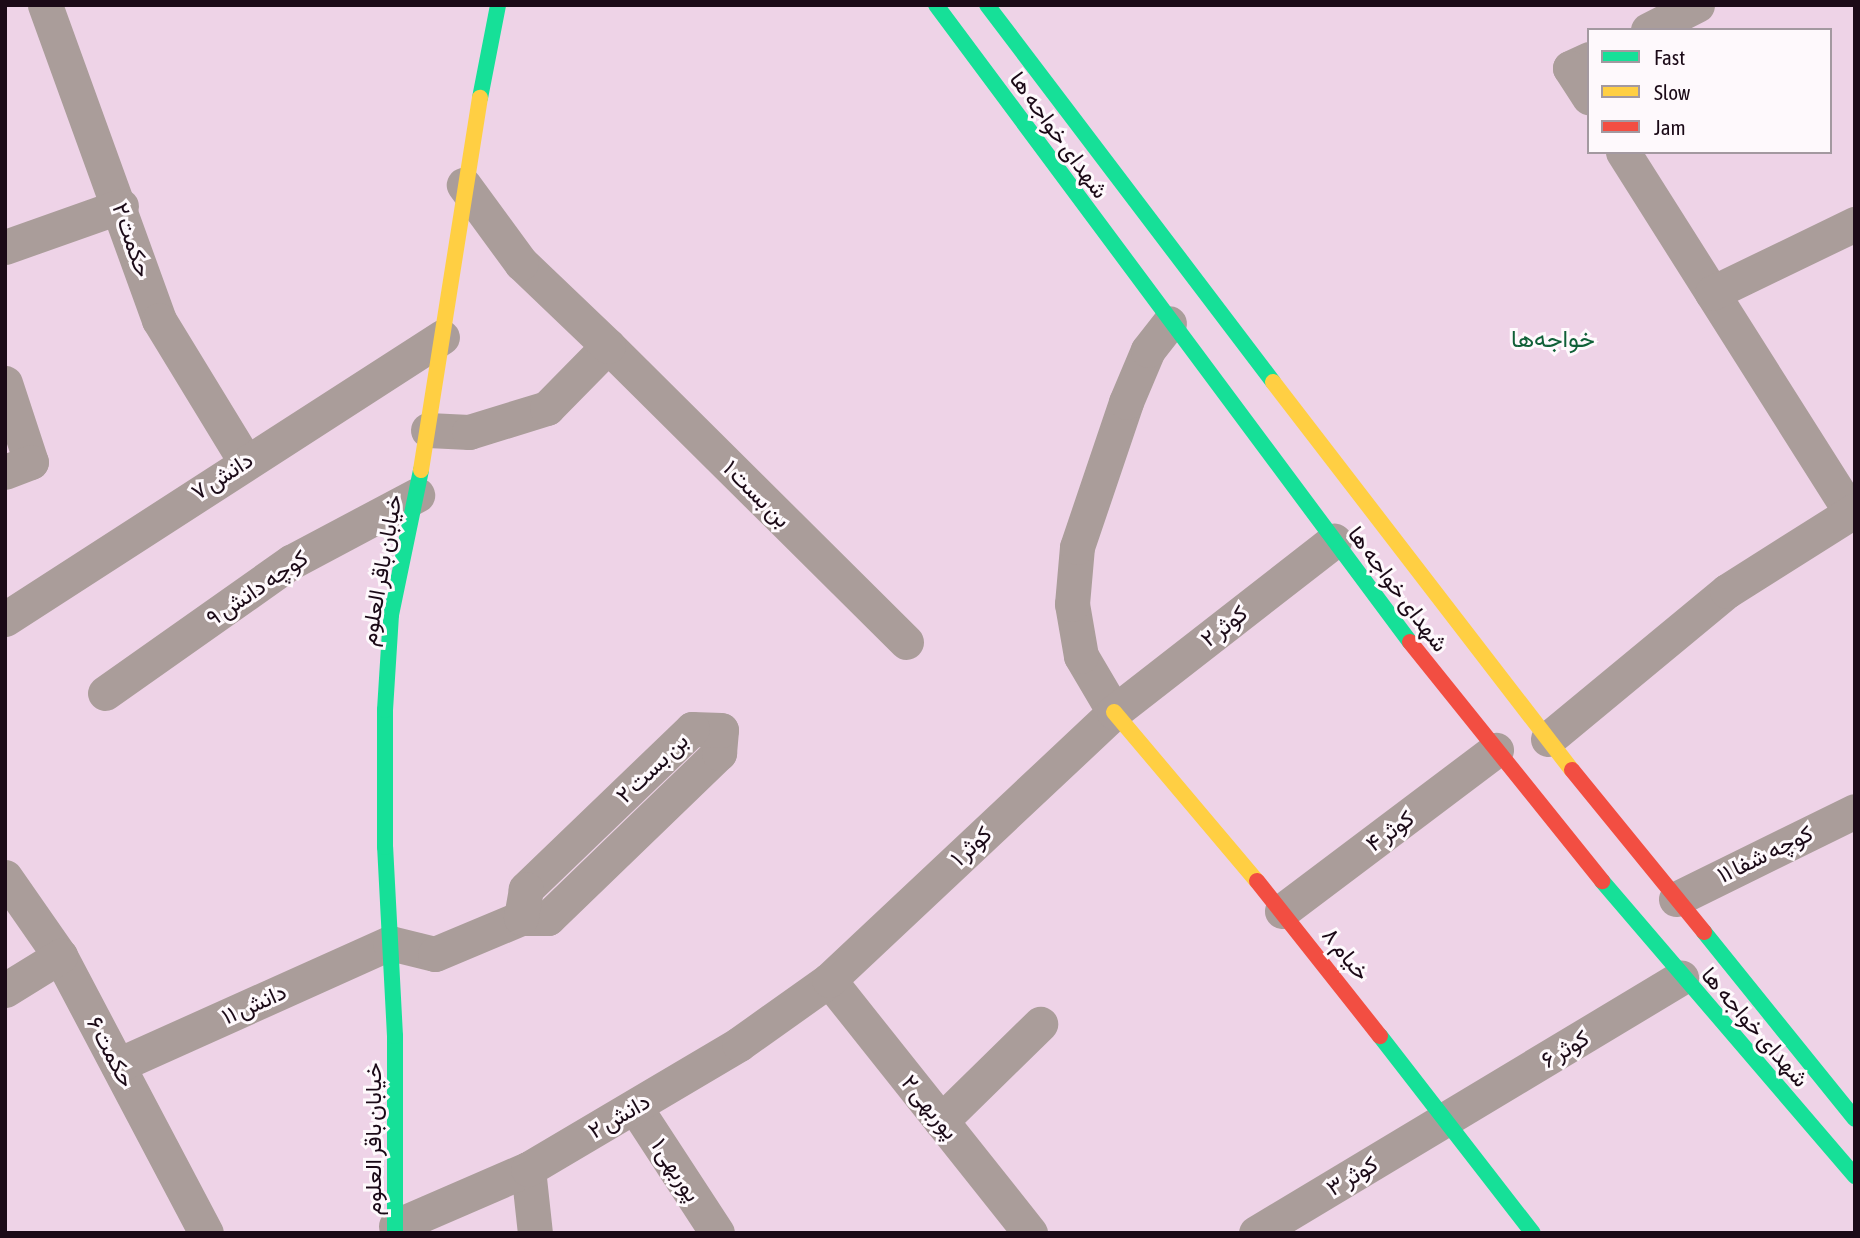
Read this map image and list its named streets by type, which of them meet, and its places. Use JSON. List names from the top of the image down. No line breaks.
{"streets":{"street":["شهدای خواجه ها","حکمت ۲","دانش ۷","بن بست ۱","خیابان باقر العلوم","کوچه دانش ۹","کوثر ۲","بن بست ۲","کوثر ۴","کوثر ۱","کوچه شفا ۱۱","خیام ۸","دانش ۱۱","کوثر ۶","حکمت ۶","پوربهی ۲","دانش ۲","پوربهی ۱","کوثر ۳"]},"crossings":[["شهدای خواجه ها","کوثر ۲"],["شهدای خواجه ها","کوثر ۴"],["شهدای خواجه ها","کوچه شفا ۱۱"],["شهدای خواجه ها","کوثر ۶"],["حکمت ۲","دانش ۷"],["دانش ۷","خیابان باقر العلوم"],["بن بست ۱","خیابان باقر العلوم"],["خیابان باقر العلوم","کوچه دانش ۹"],["خیابان باقر العلوم","بن بست ۲"],["خیابان باقر العلوم","دانش ۱۱"],["خیابان باقر العلوم","دانش ۲"],["کوثر ۲","کوثر ۱"],["کوثر ۲","خیام ۸"],["بن بست ۲","دانش ۱۱"],["کوثر ۴","خیام ۸"],["کوثر ۱","خیام ۸"],["کوثر ۱","پوربهی ۲"],["کوثر ۱","دانش ۲"],["خیام ۸","کوثر ۶"],["خیام ۸","کوثر ۳"],["دانش ۱۱","حکمت ۶"],["کوثر ۶","کوثر ۳"],["پوربهی ۲","دانش ۲"],["دانش ۲","پوربهی ۱"]],"districts":["خواجه‌ها"],"legend":["Fast","Slow","Jam"]}
